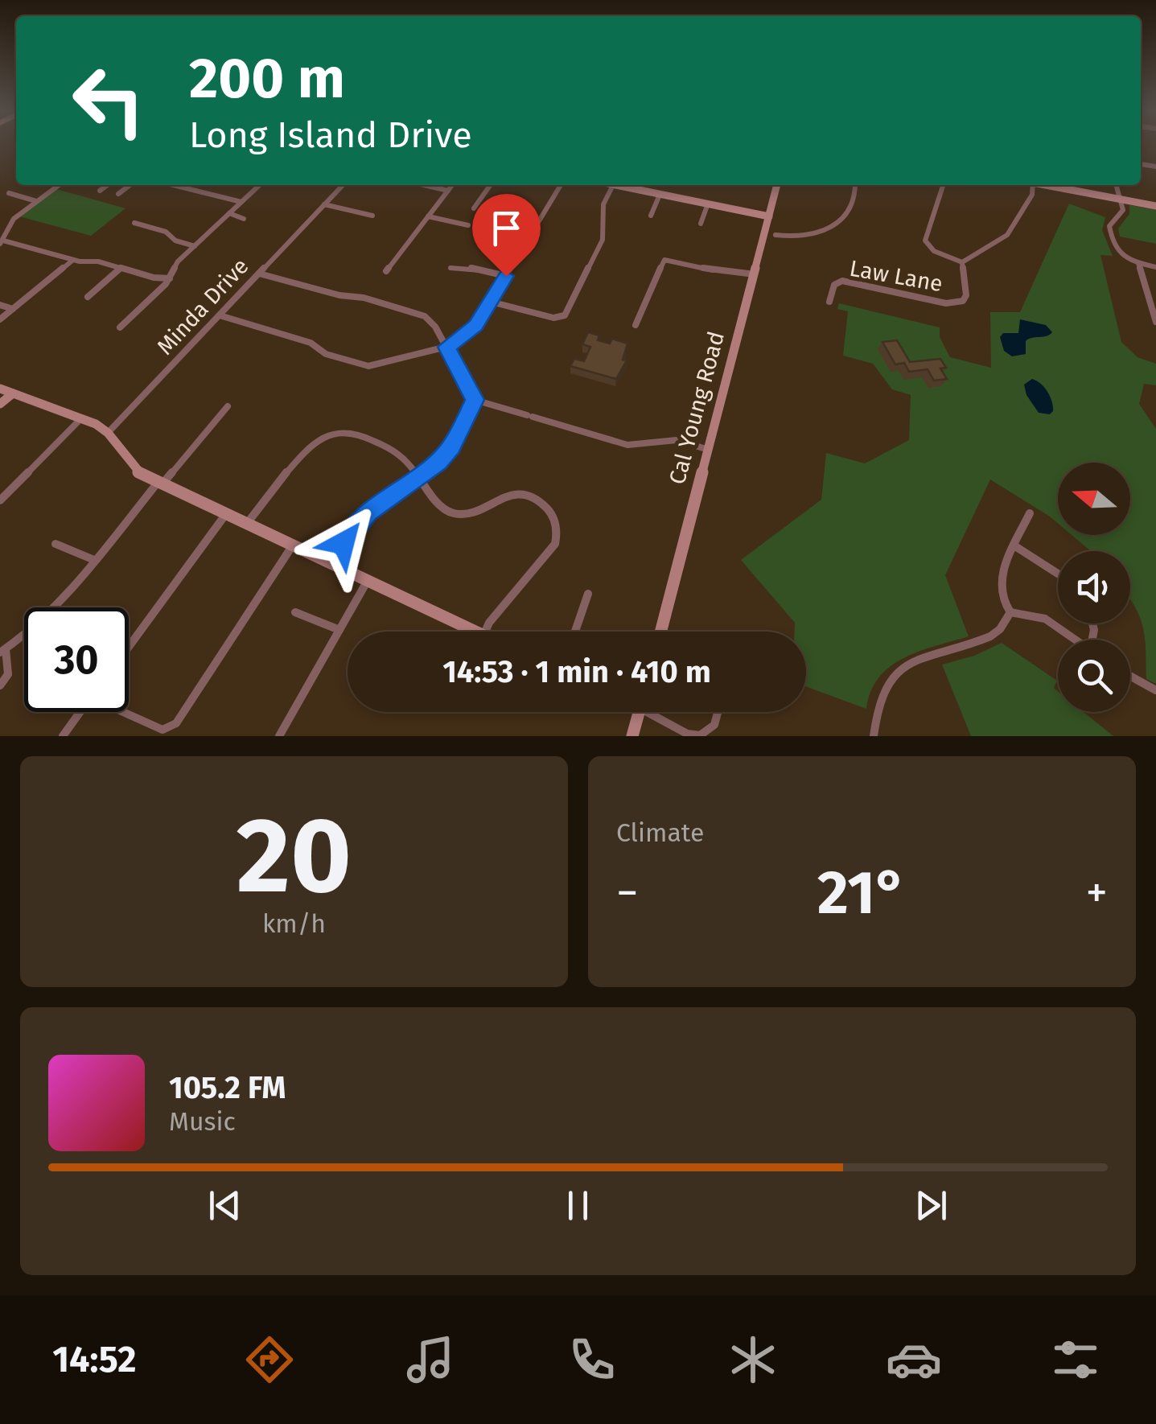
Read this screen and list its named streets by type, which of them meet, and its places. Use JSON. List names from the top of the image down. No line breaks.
{"streets":{"street":["Law Lane","Minda Drive","Cal Young Road"]},"north":"left","page":{"turn":["200 m","Long Island Drive"],"limit":"30","trip":"14:53 · 1 min · 410 m","tile":[["20","km/h"],"Climate"],"heat":["−","21°","+"],"song":["105.2 FM","Music"],"tabs":"14:52"}}
